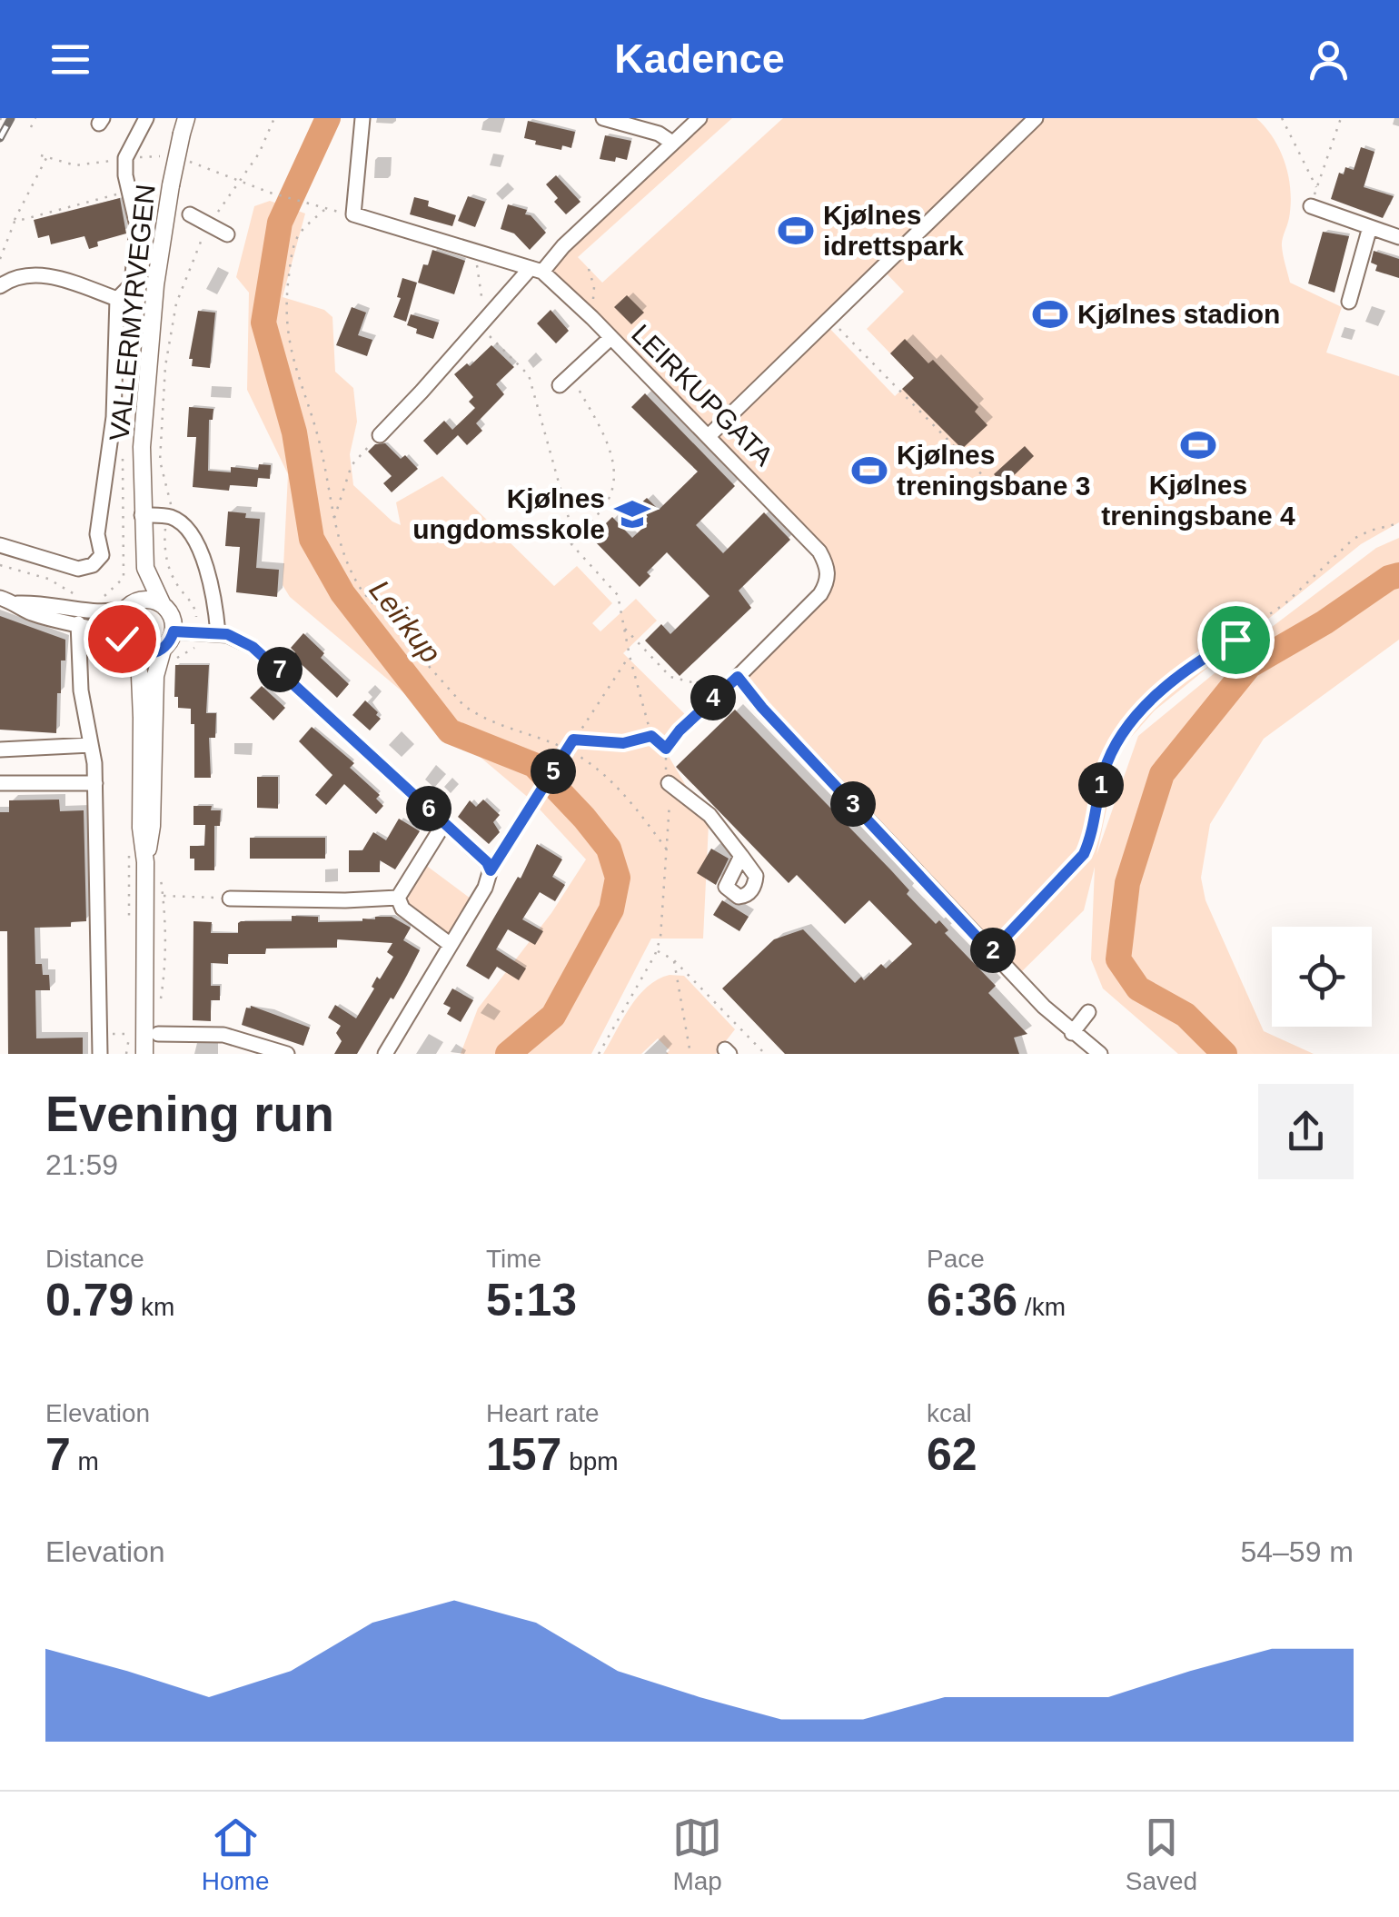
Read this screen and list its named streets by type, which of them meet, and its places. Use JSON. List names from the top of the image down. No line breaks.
{"streets":{"main road":["VALLERMYRVEGEN"],"street":["LEIRKUPGATA"]},"water":["Leirkup"],"places":{"sports":["Kjølnes idrettspark","Kjølnes stadion","Kjølnes treningsbane 4","Kjølnes treningsbane 3"],"school or university":["Kjølnes ungdomsskole"]},"page":{"header":"Kadence","pins":["7","4","5","1","3","6","2"],"heading":["Evening run","21:59"],"stats":[["Distance","0.79 km"],["Time","5:13"],["Pace","6:36 /km"],["Elevation","7 m"],["Heart rate","157 bpm"],["kcal","62"]],"chart":["Elevation","54–59 m"],"tabs":["Home","Map","Saved"]}}
